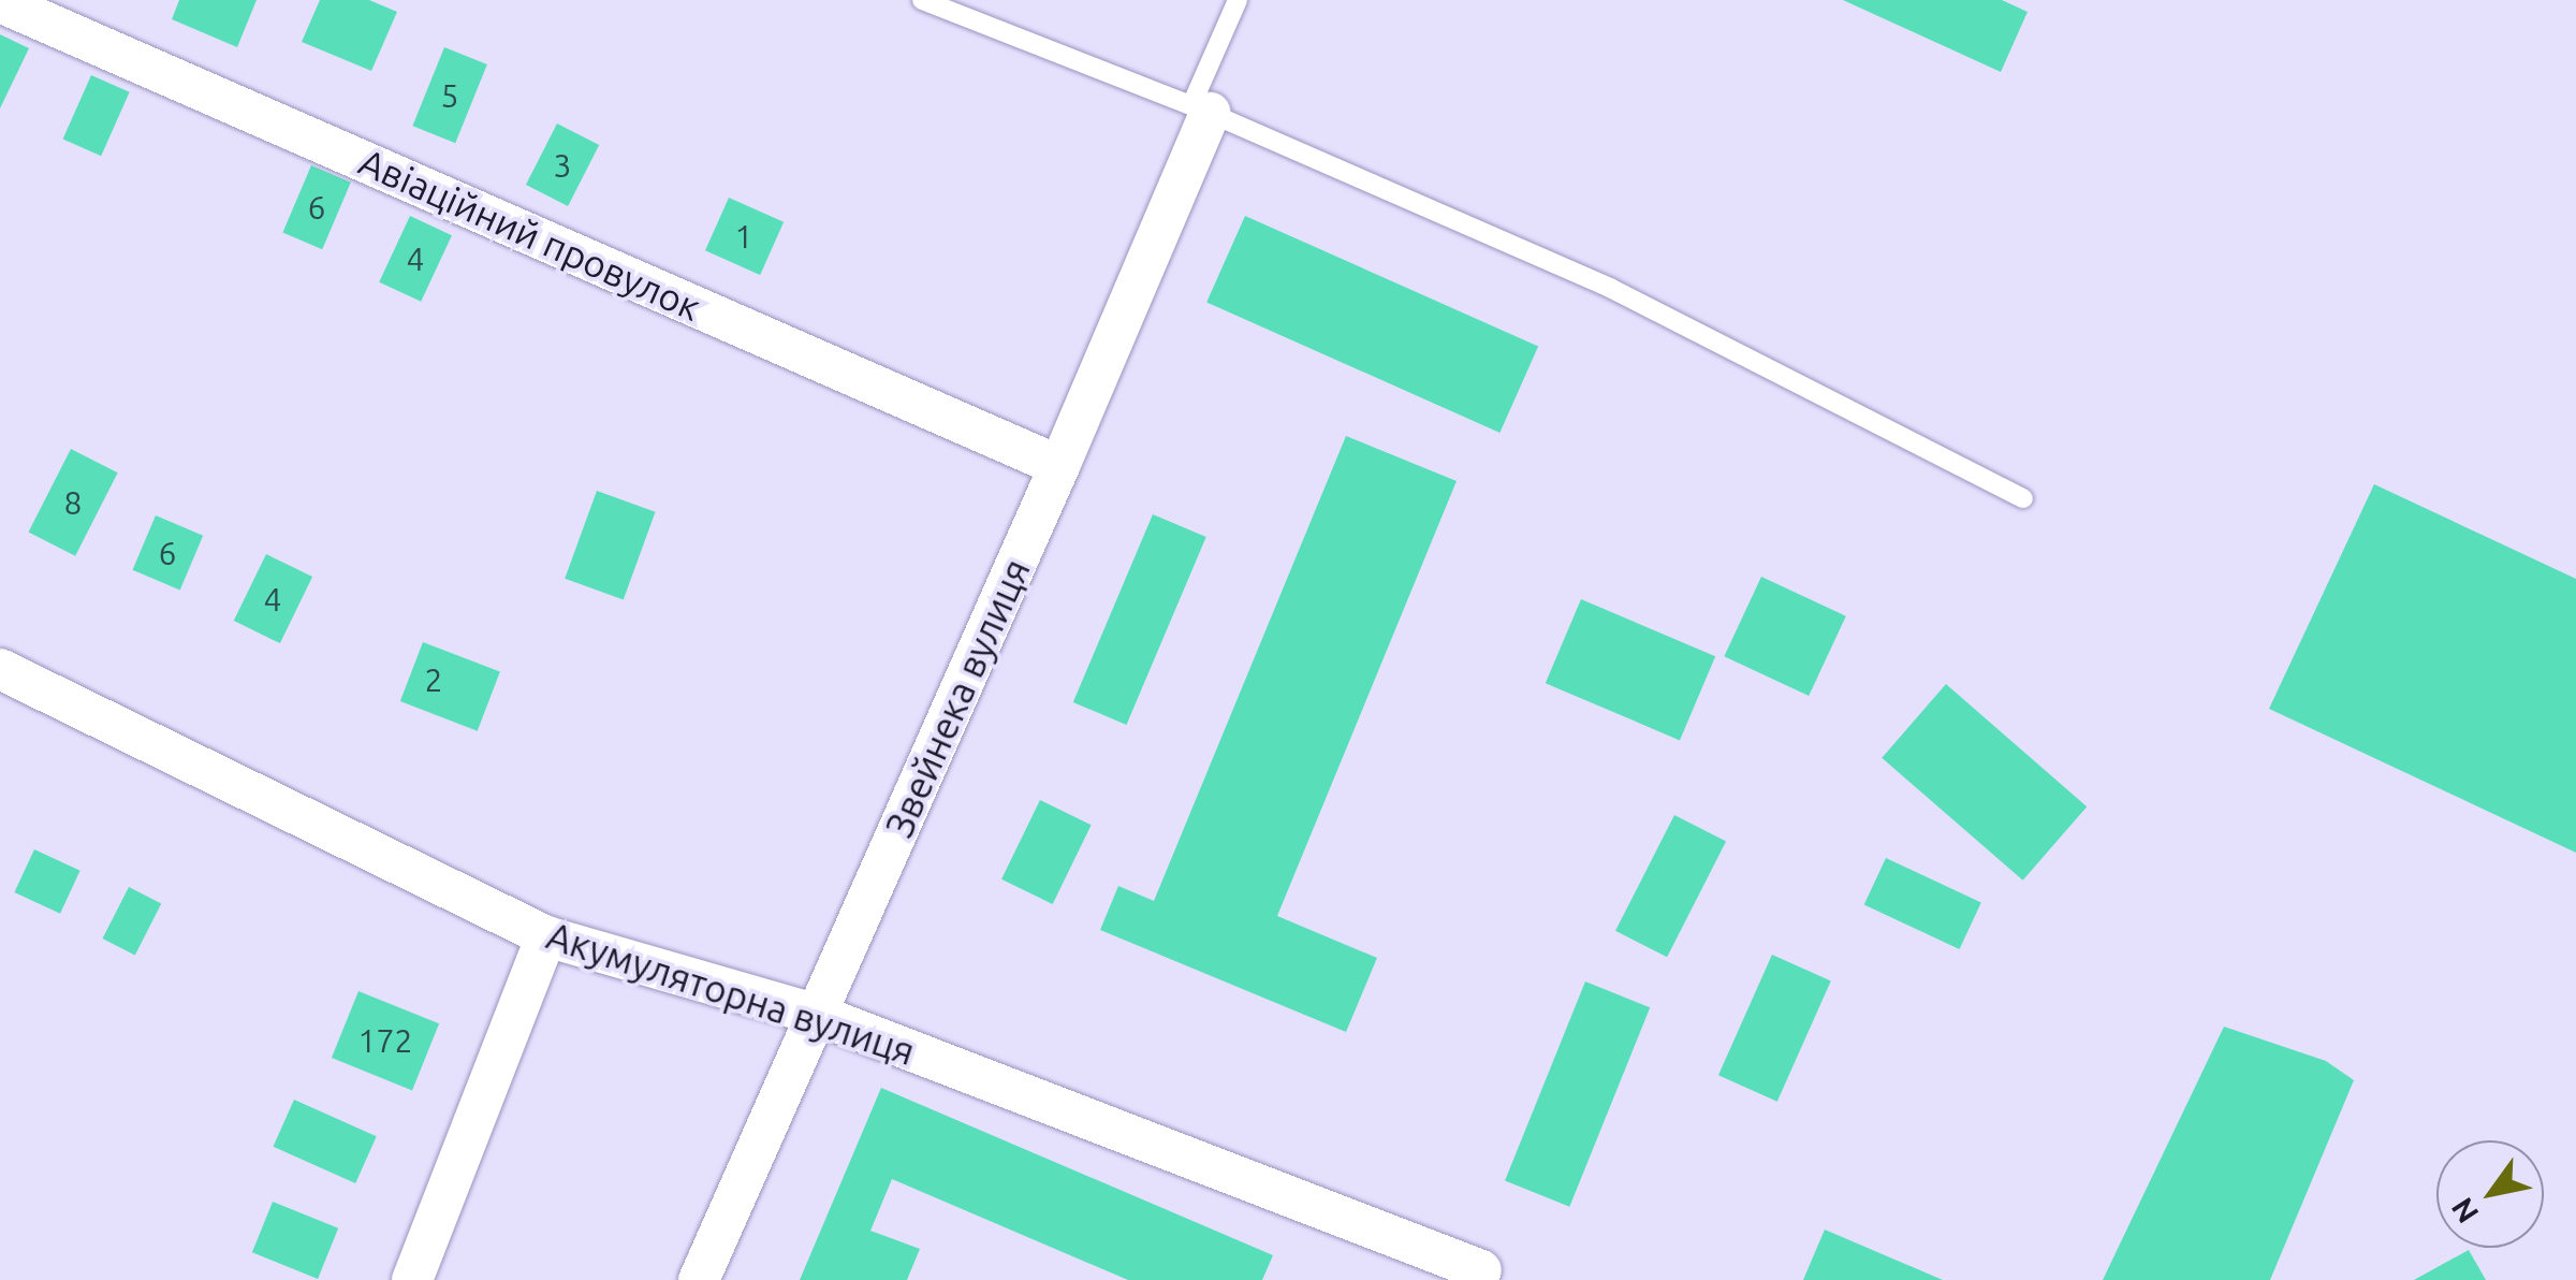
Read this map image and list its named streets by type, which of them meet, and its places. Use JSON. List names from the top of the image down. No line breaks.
{"streets":{"street":["Авіаційний провулок","Звейнека вулиця","Акумуляторна вулиця"]},"crossings":[["Авіаційний провулок","Звейнека вулиця"],["Звейнека вулиця","Акумуляторна вулиця"]],"house_numbers":["5","3","6","1","4","8","6","4","2","172"],"north":"bottom left"}
